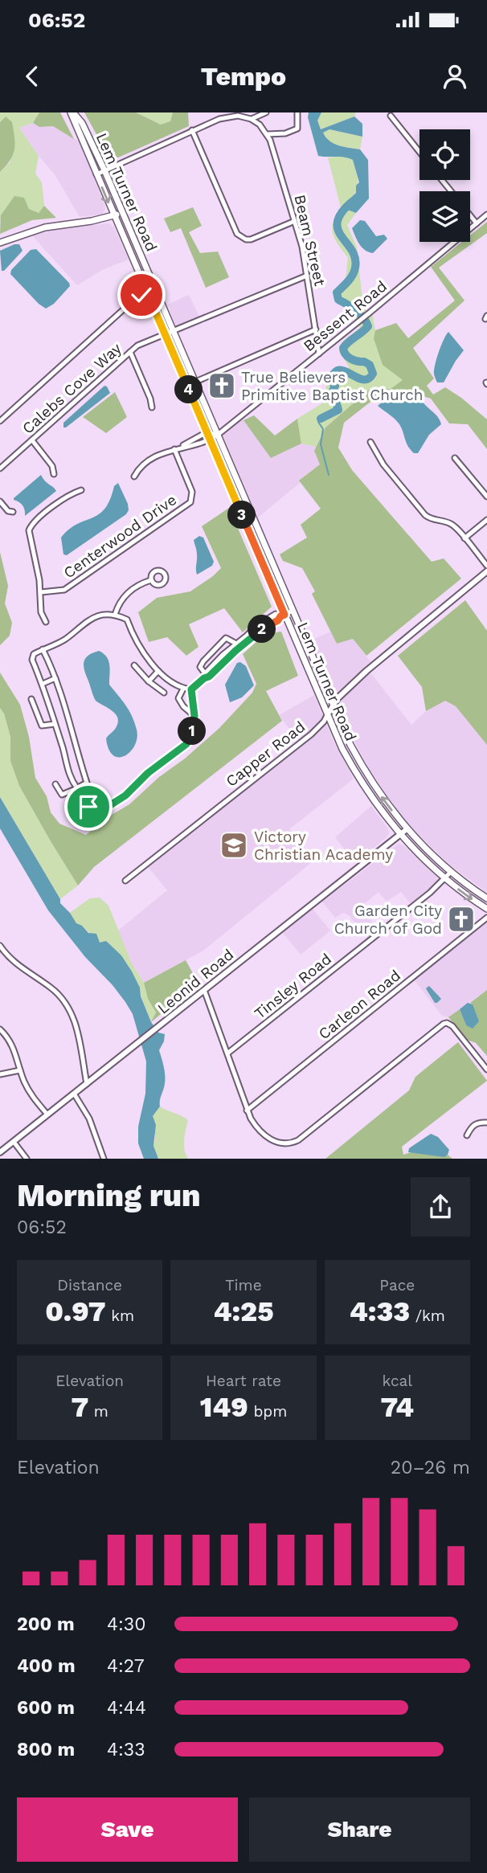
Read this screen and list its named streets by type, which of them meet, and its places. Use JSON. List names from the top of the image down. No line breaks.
{"streets":{"main road":["Lem Turner Road"],"street":["Beam Street","Bessent Road","Calebs Cove Way","Centerwood Drive","Capper Road","Leonid Road","Tinsley Road","Carleon Road"]},"crossings":[["Lem Turner Road","Bessent Road"],["Lem Turner Road","Calebs Cove Way"],["Lem Turner Road","Capper Road"],["Lem Turner Road","Leonid Road"],["Lem Turner Road","Tinsley Road"],["Beam Street","Bessent Road"],["Beam Street","Calebs Cove Way"],["Bessent Road","Centerwood Drive"]],"places":{"church":["True Believers Primitive Baptist Church","Garden City Church of God"],"school or university":["Victory Christian Academy"]},"page":{"status":"06:52","header":"Tempo","pins":["4","3","2","1"],"heading":["Morning run","06:52"],"stats":[["Distance","0.97 km"],["Time","4:25"],["Pace","4:33 /km"],["Elevation","7 m"],["Heart rate","149 bpm"],["kcal","74"]],"chart":["Elevation","20–26 m"],"list":[{"name":"200 m","note":"4:30"},{"name":"400 m","note":"4:27"},{"name":"600 m","note":"4:44"},{"name":"800 m","note":"4:33"}],"buttons":["Save","Share"]}}
